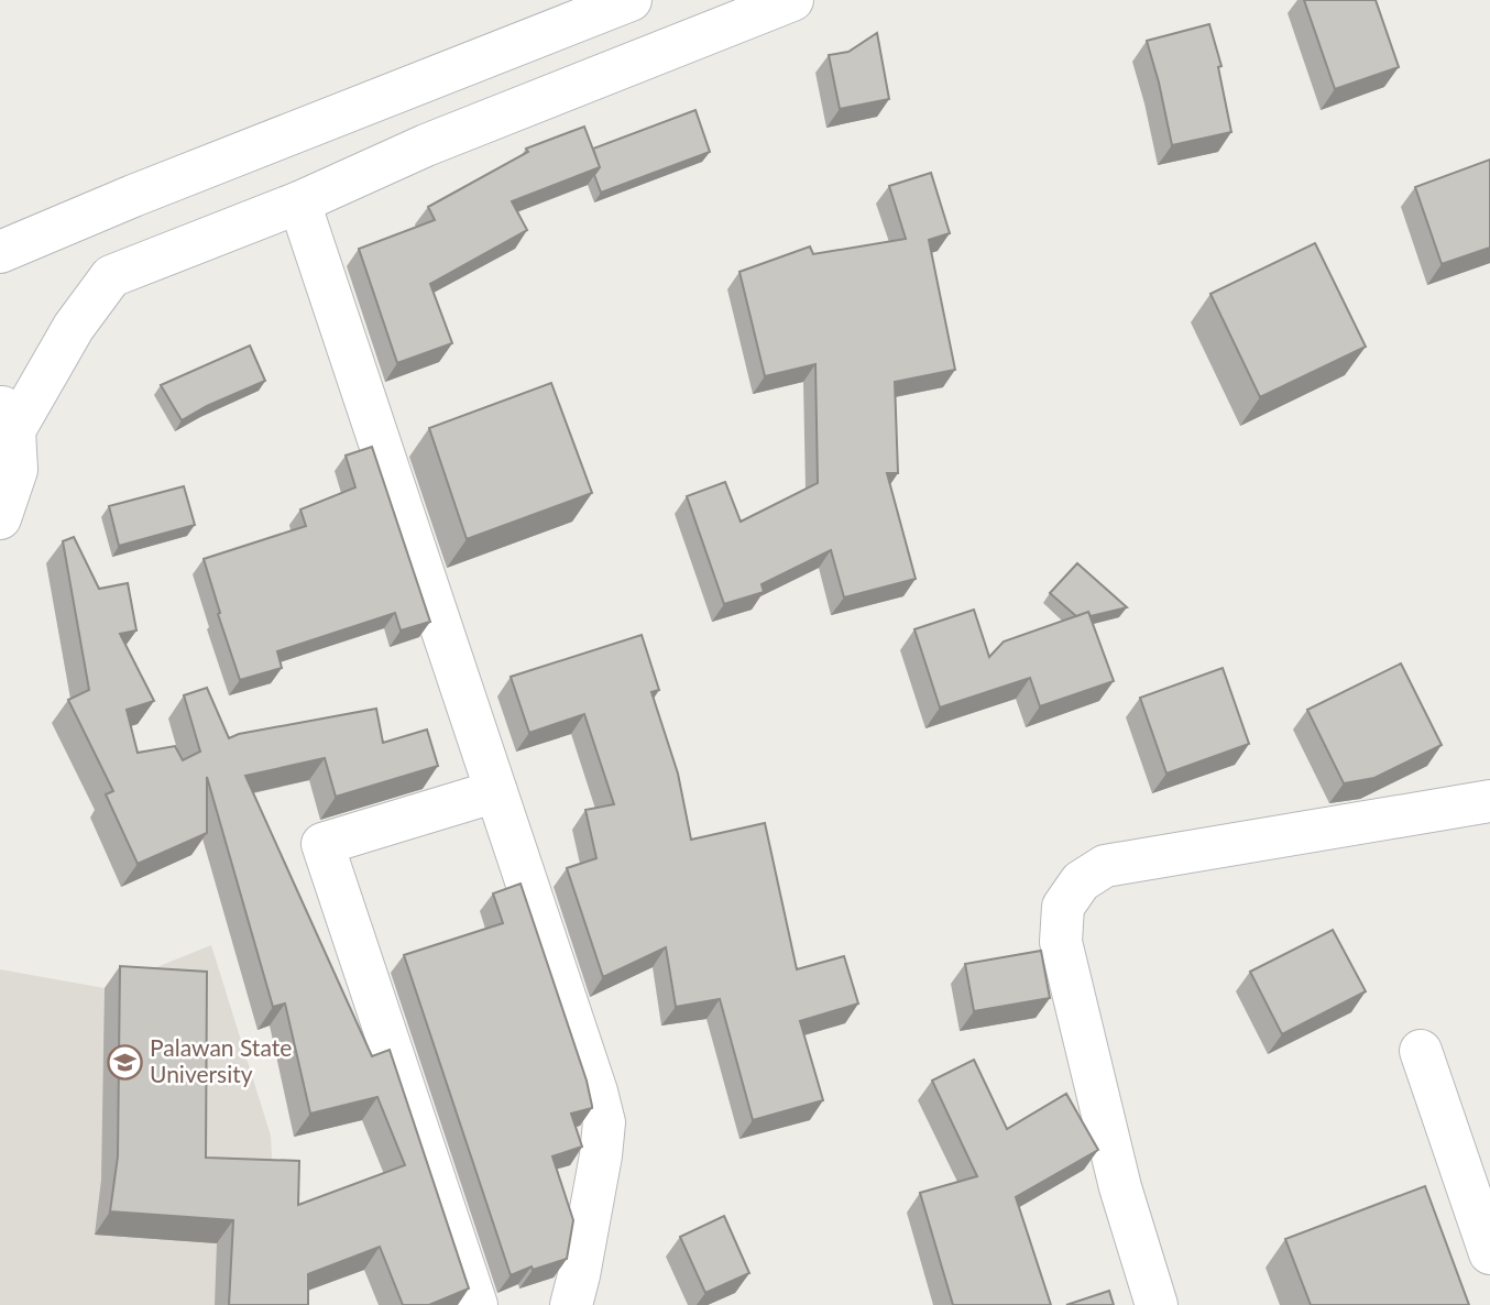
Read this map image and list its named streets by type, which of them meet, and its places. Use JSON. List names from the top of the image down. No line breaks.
{"places":{"school or university":["Palawan State University"]}}
